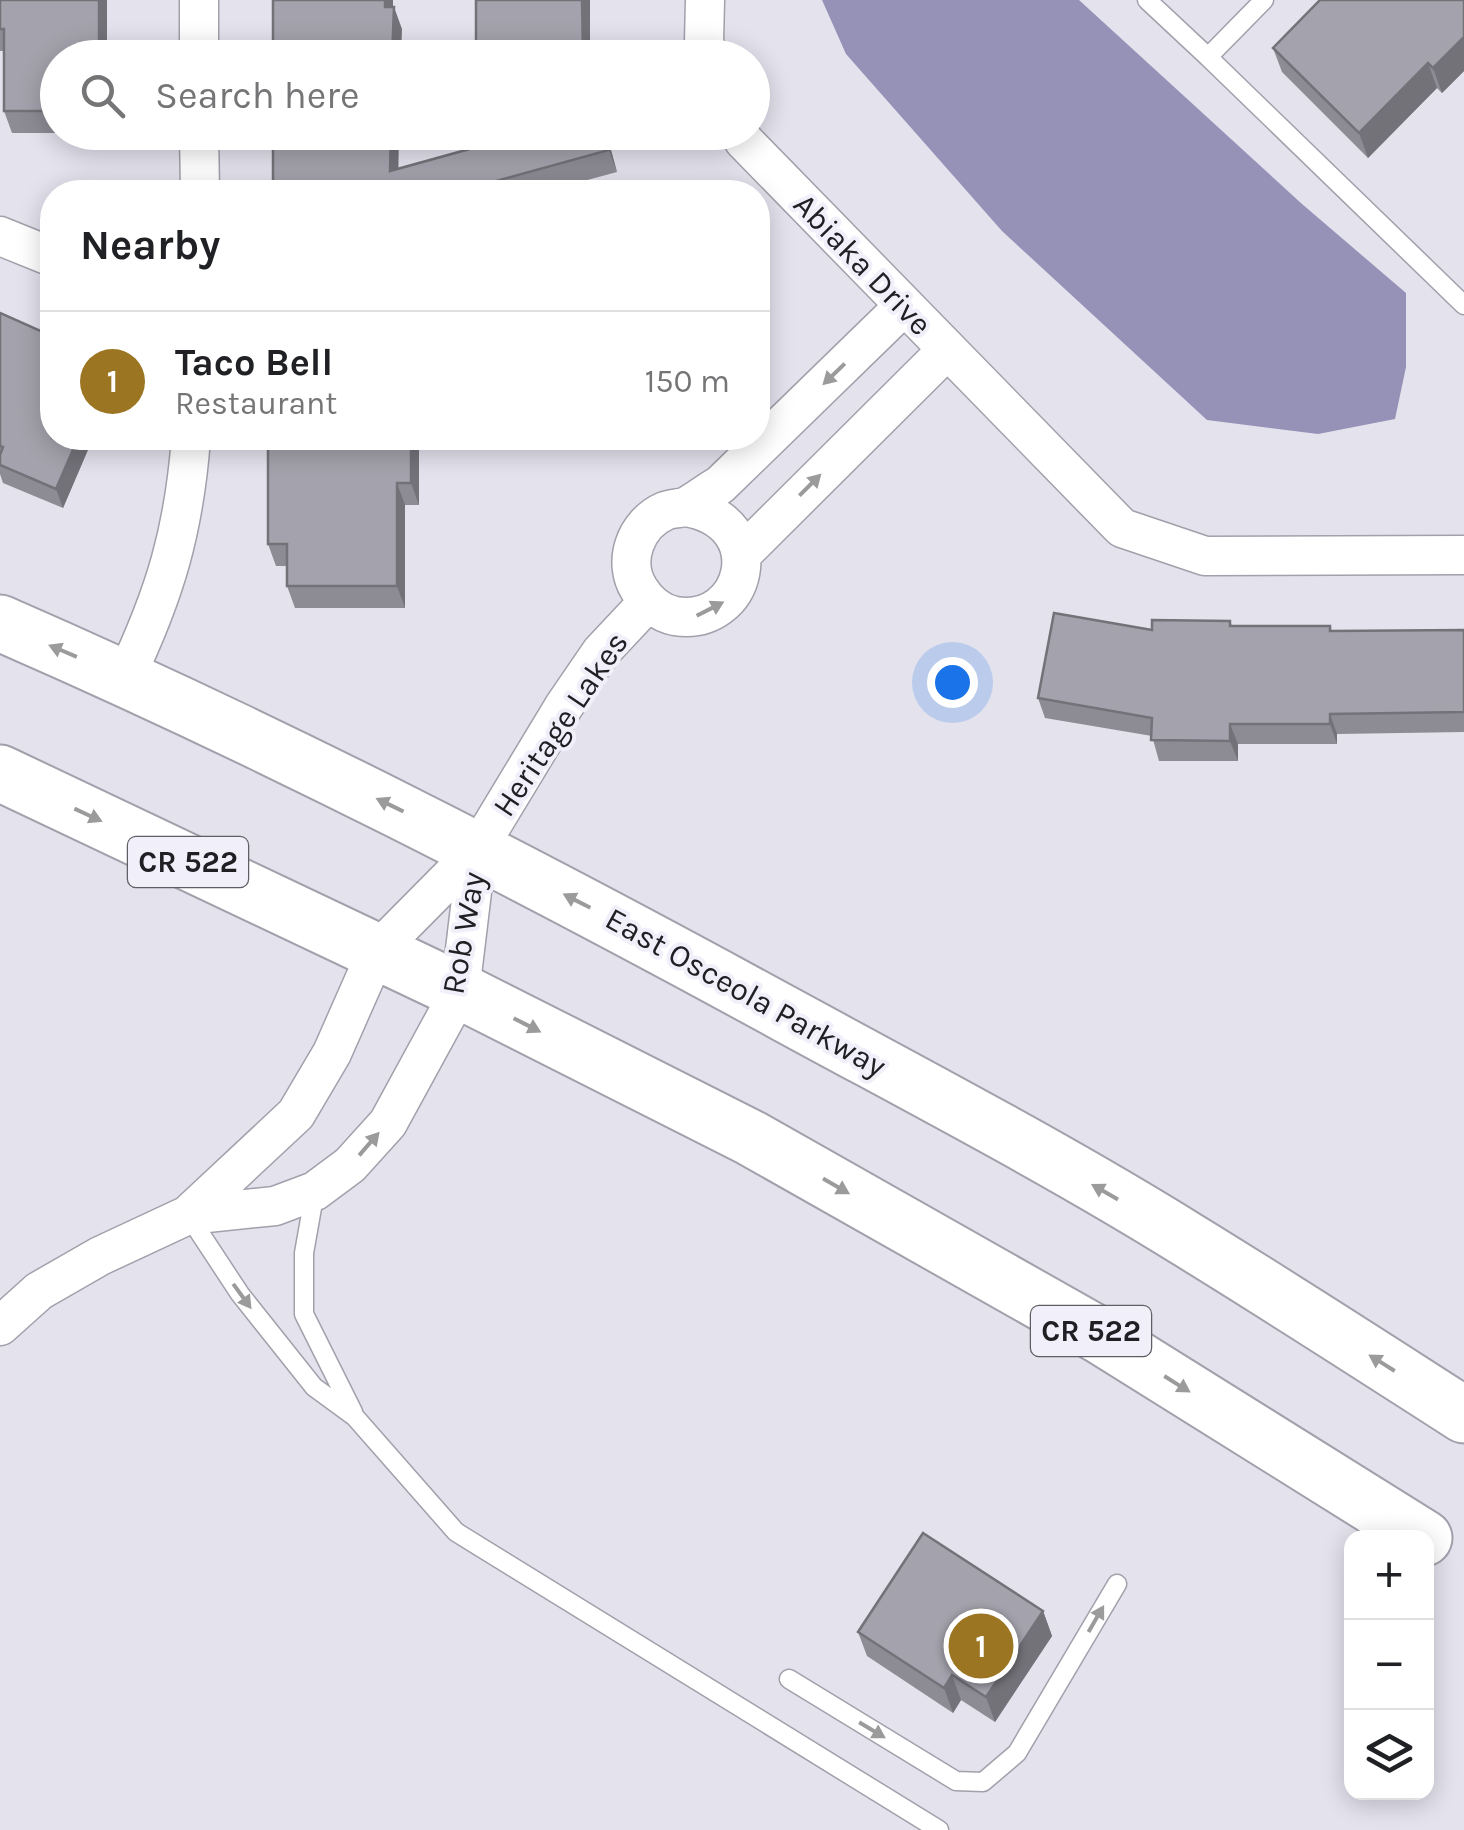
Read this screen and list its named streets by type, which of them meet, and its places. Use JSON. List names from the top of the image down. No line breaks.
{"streets":{"main road":["CR 522","East Osceola Parkway"],"street":["Abiaka Drive","Heritage Lakes","Rob Way"]},"crossings":[["Abiaka Drive","Heritage Lakes"],["Heritage Lakes","Rob Way"],["Heritage Lakes","East Osceola Parkway"],["CR 522","Rob Way"],["Rob Way","East Osceola Parkway"]],"page":{"search":"Search here","heading":"Nearby","list":[{"mark":"1","name":"Taco Bell","note":"Restaurant","value":"150 m"}],"map_buttons":["+","−"],"pins":"1"}}
